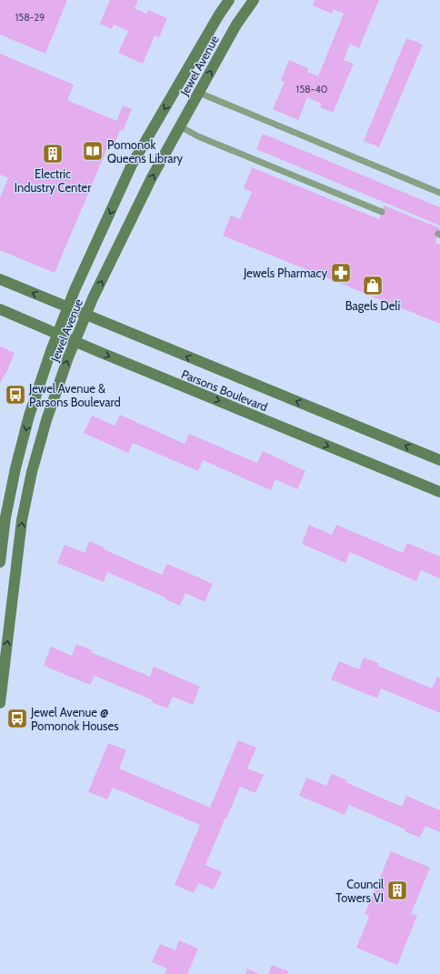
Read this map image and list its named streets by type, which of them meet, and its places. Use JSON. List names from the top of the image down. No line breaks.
{"streets":{"street":["Jewel Avenue","Parsons Boulevard"]},"crossings":[["Jewel Avenue","Parsons Boulevard"]],"places":{"library":["Pomonok Queens Library"],"building":["Electric Industry Center","Council Towers VI"],"pharmacy":["Jewels Pharmacy"],"shop":["Bagels Deli"],"bus stop":["Jewel Avenue & Parsons Boulevard","Jewel Avenue @ Pomonok Houses"]},"house_numbers":["158-29","158-40"]}
